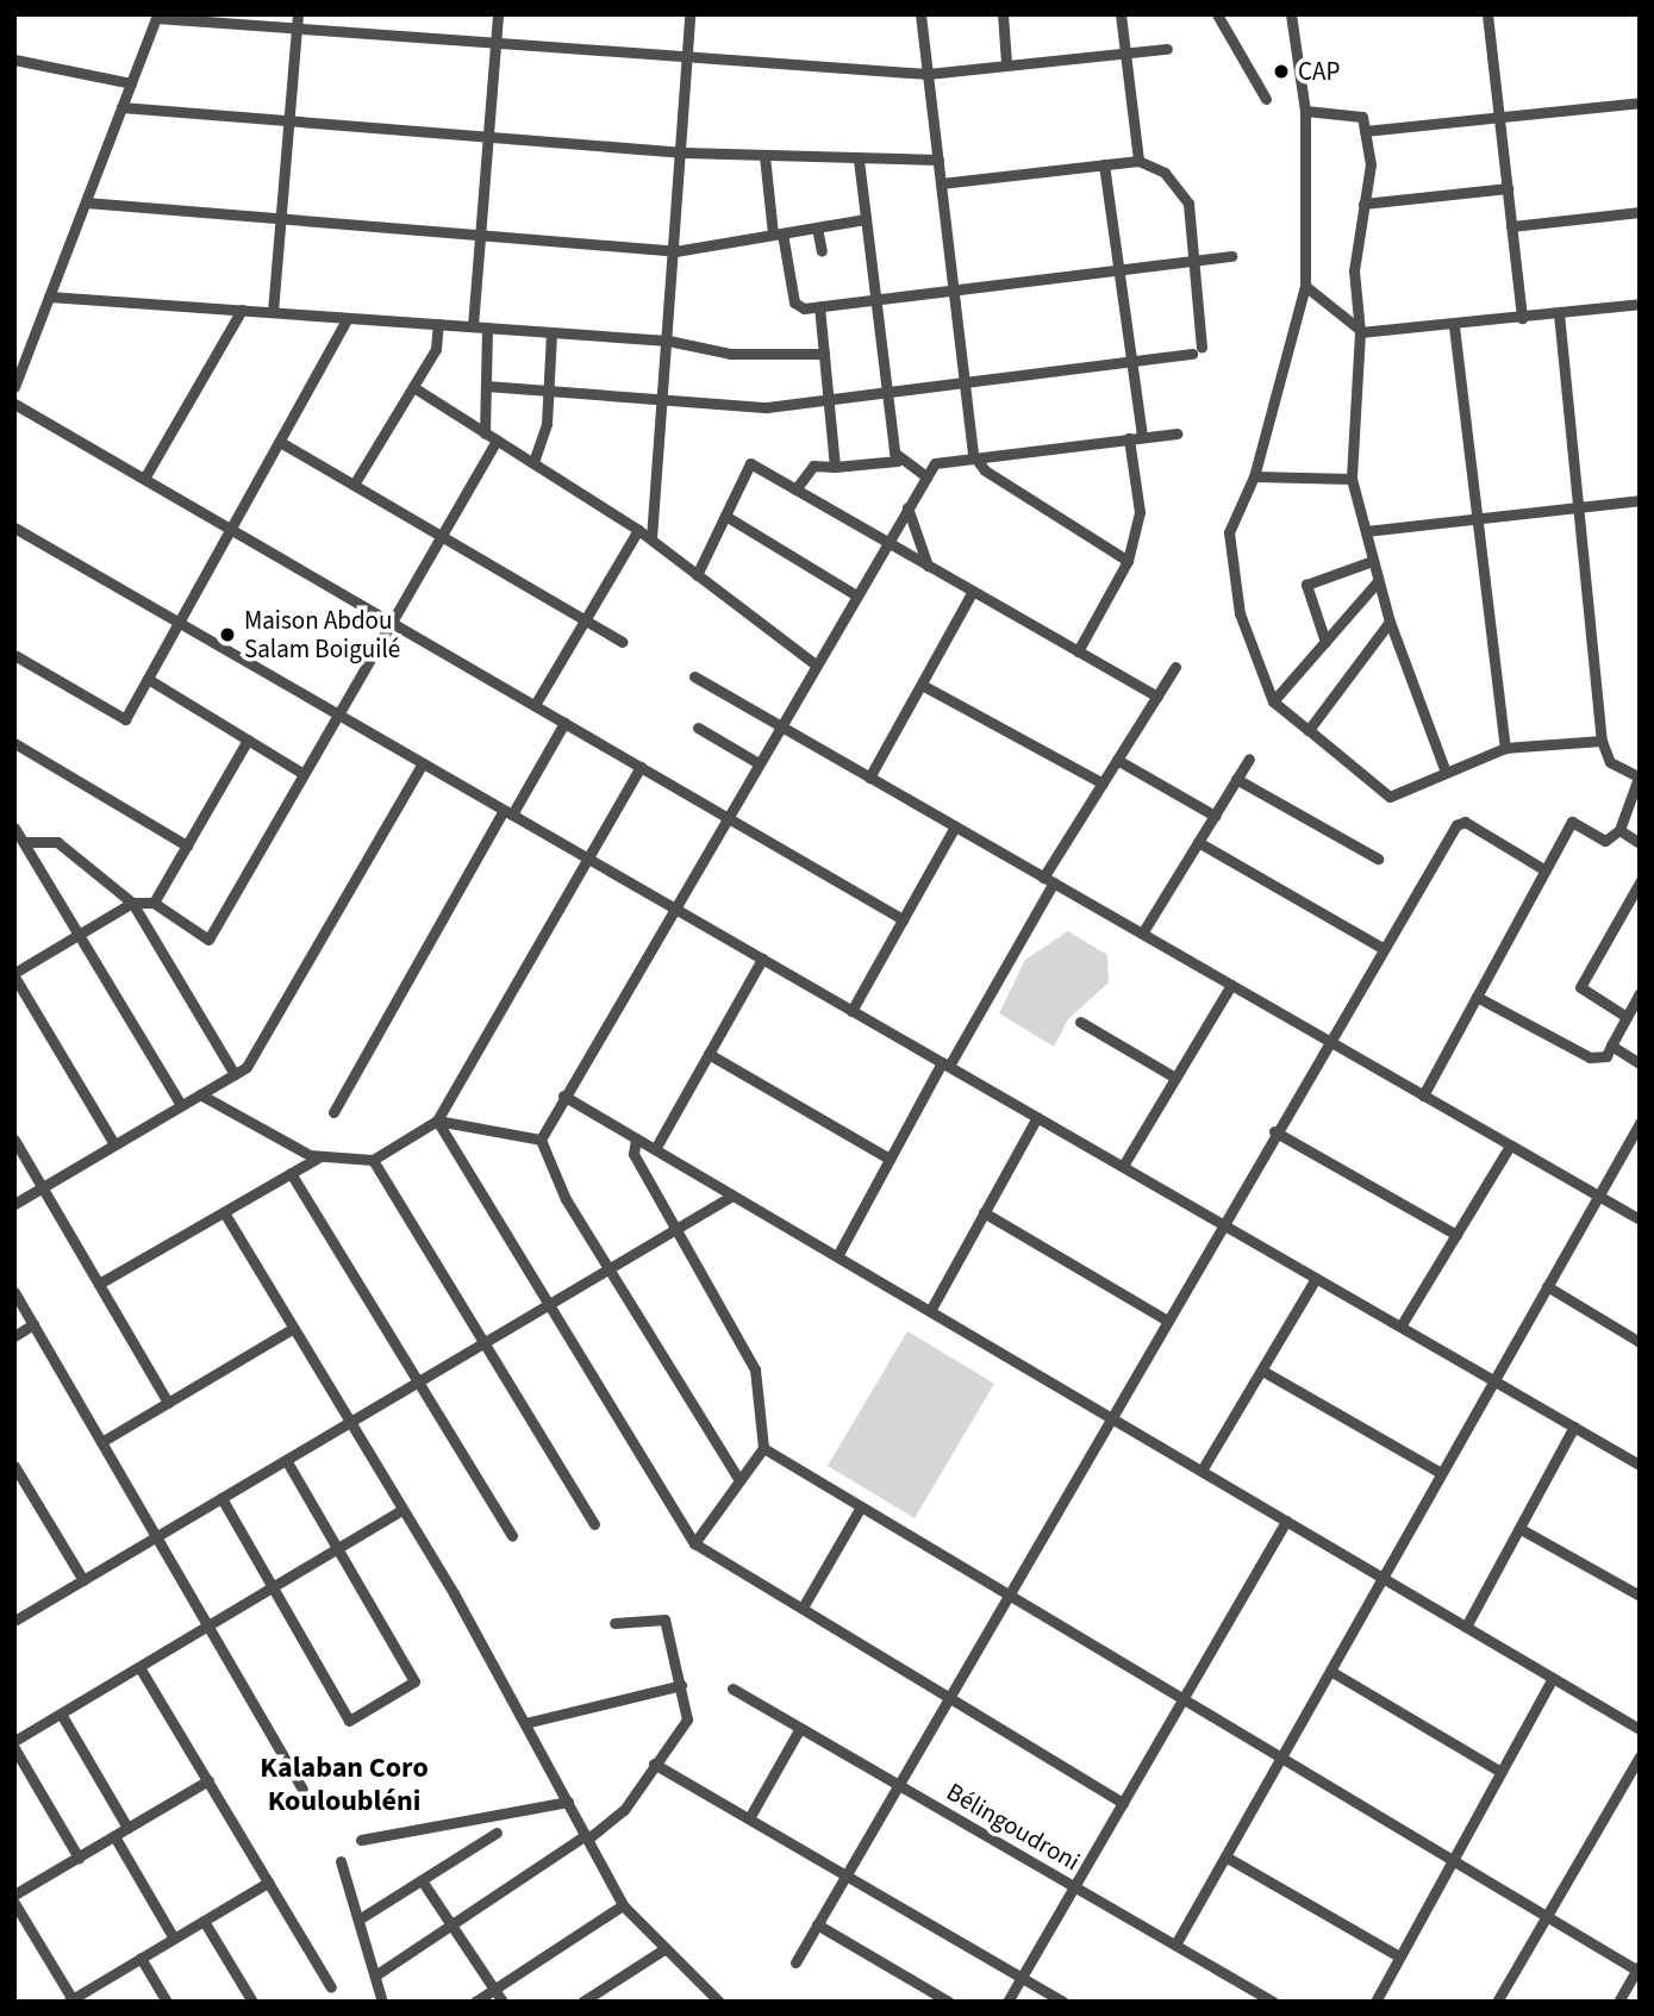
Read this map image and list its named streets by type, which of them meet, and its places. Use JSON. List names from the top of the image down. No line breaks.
{"streets":{"street":["Bélingoudroni"]},"districts":["Kalaban Coro Kouloubléni"],"places":["CAP","Maison Abdou Salam Boiguilé"]}
